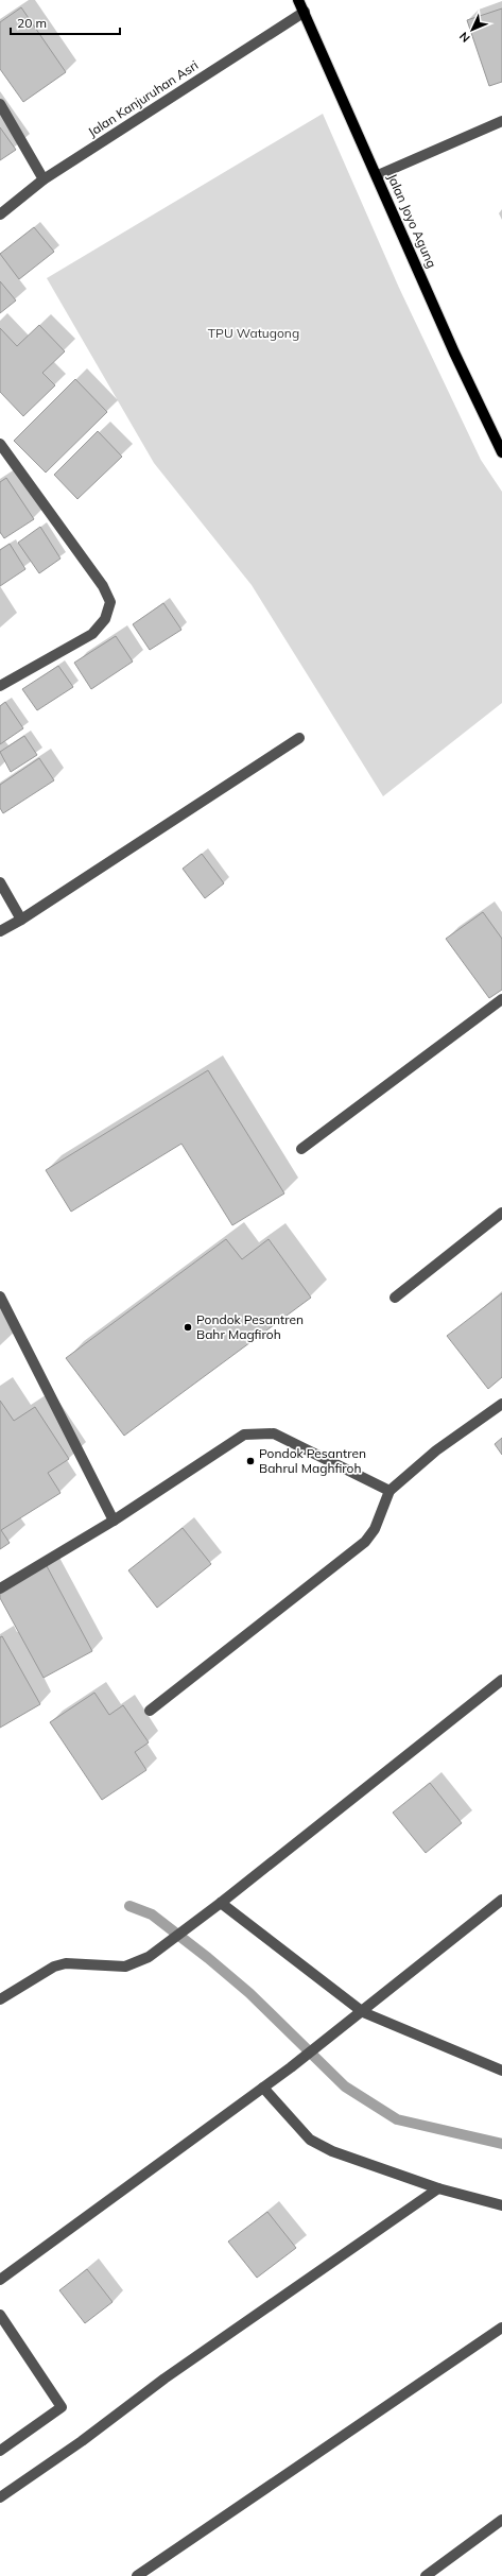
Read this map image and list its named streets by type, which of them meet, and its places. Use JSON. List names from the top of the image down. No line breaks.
{"streets":{"main road":["Jalan Joyo Agung"],"street":["Jalan Kanjuruhan Asri"]},"crossings":[["Jalan Kanjuruhan Asri","Jalan Joyo Agung"]],"parks":["TPU Watugong"],"places":["Pondok Pesantren Bahr Magfiroh","Pondok Pesantren Bahrul Maghfiroh"],"scale_bar":"20 m","north":"bottom left"}
